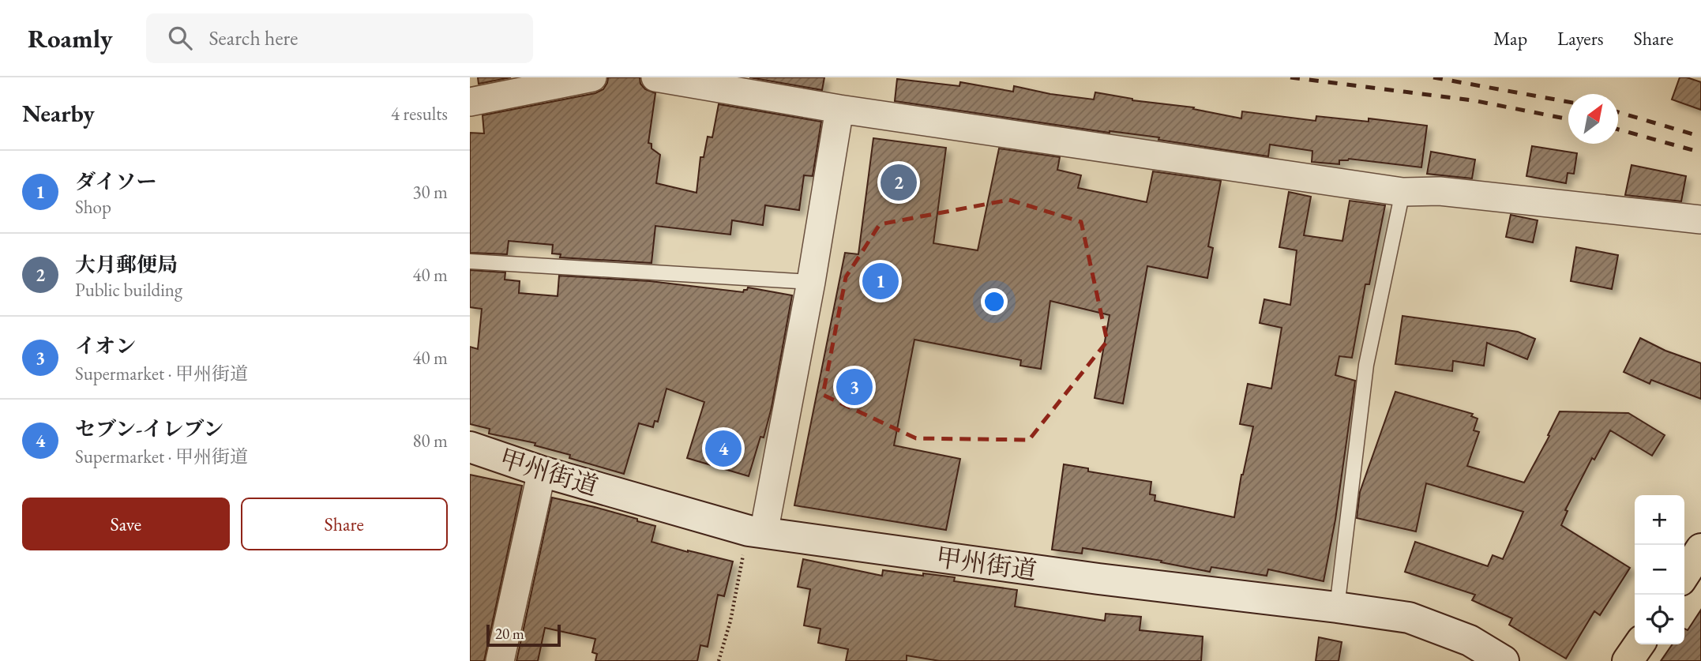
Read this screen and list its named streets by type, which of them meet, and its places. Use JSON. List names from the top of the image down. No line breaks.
{"streets":{"street":["甲州街道"]},"scale_bar":"20 m","north":"top right","page":{"header":"Roamly","search":"Search here","nav":["Map","Layers","Share"],"heading":["Nearby","4 results"],"list":[{"mark":"1","name":"ダイソー","note":"Shop","value":"30 m"},{"mark":"2","name":"大月郵便局","note":"Public building","value":"40 m"},{"mark":"3","name":"イオン","note":"Supermarket · 甲州街道","value":"40 m"},{"mark":"4","name":"セブン-イレブン","note":"Supermarket · 甲州街道","value":"80 m"}],"pins":["2","1","3","4"],"buttons":["Save","Share"],"map_buttons":["+","−"],"scale":"20 m"}}
